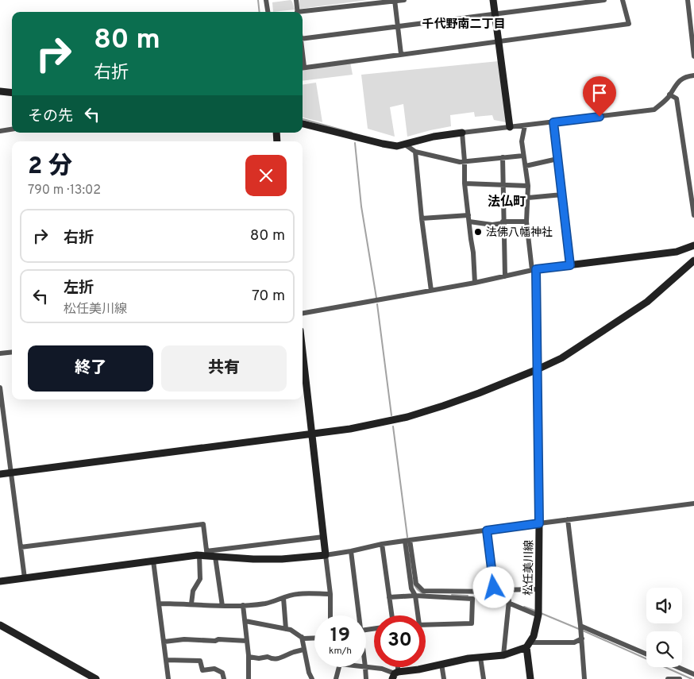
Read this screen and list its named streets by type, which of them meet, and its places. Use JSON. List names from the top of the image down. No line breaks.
{"streets":{"street":["松任美川線"]},"districts":["千代野南二丁目","法仏町"],"places":["法佛八幡神社"],"page":{"turn":["80 m","右折"],"then":"その先","heading":["2 分","790 m · 13:02"],"list":[{"name":"右折","value":"80 m"},{"name":"左折","note":"松任美川線","value":"70 m"}],"buttons":["終了","共有"],"speed":"19 km/h","limit":"30"}}
